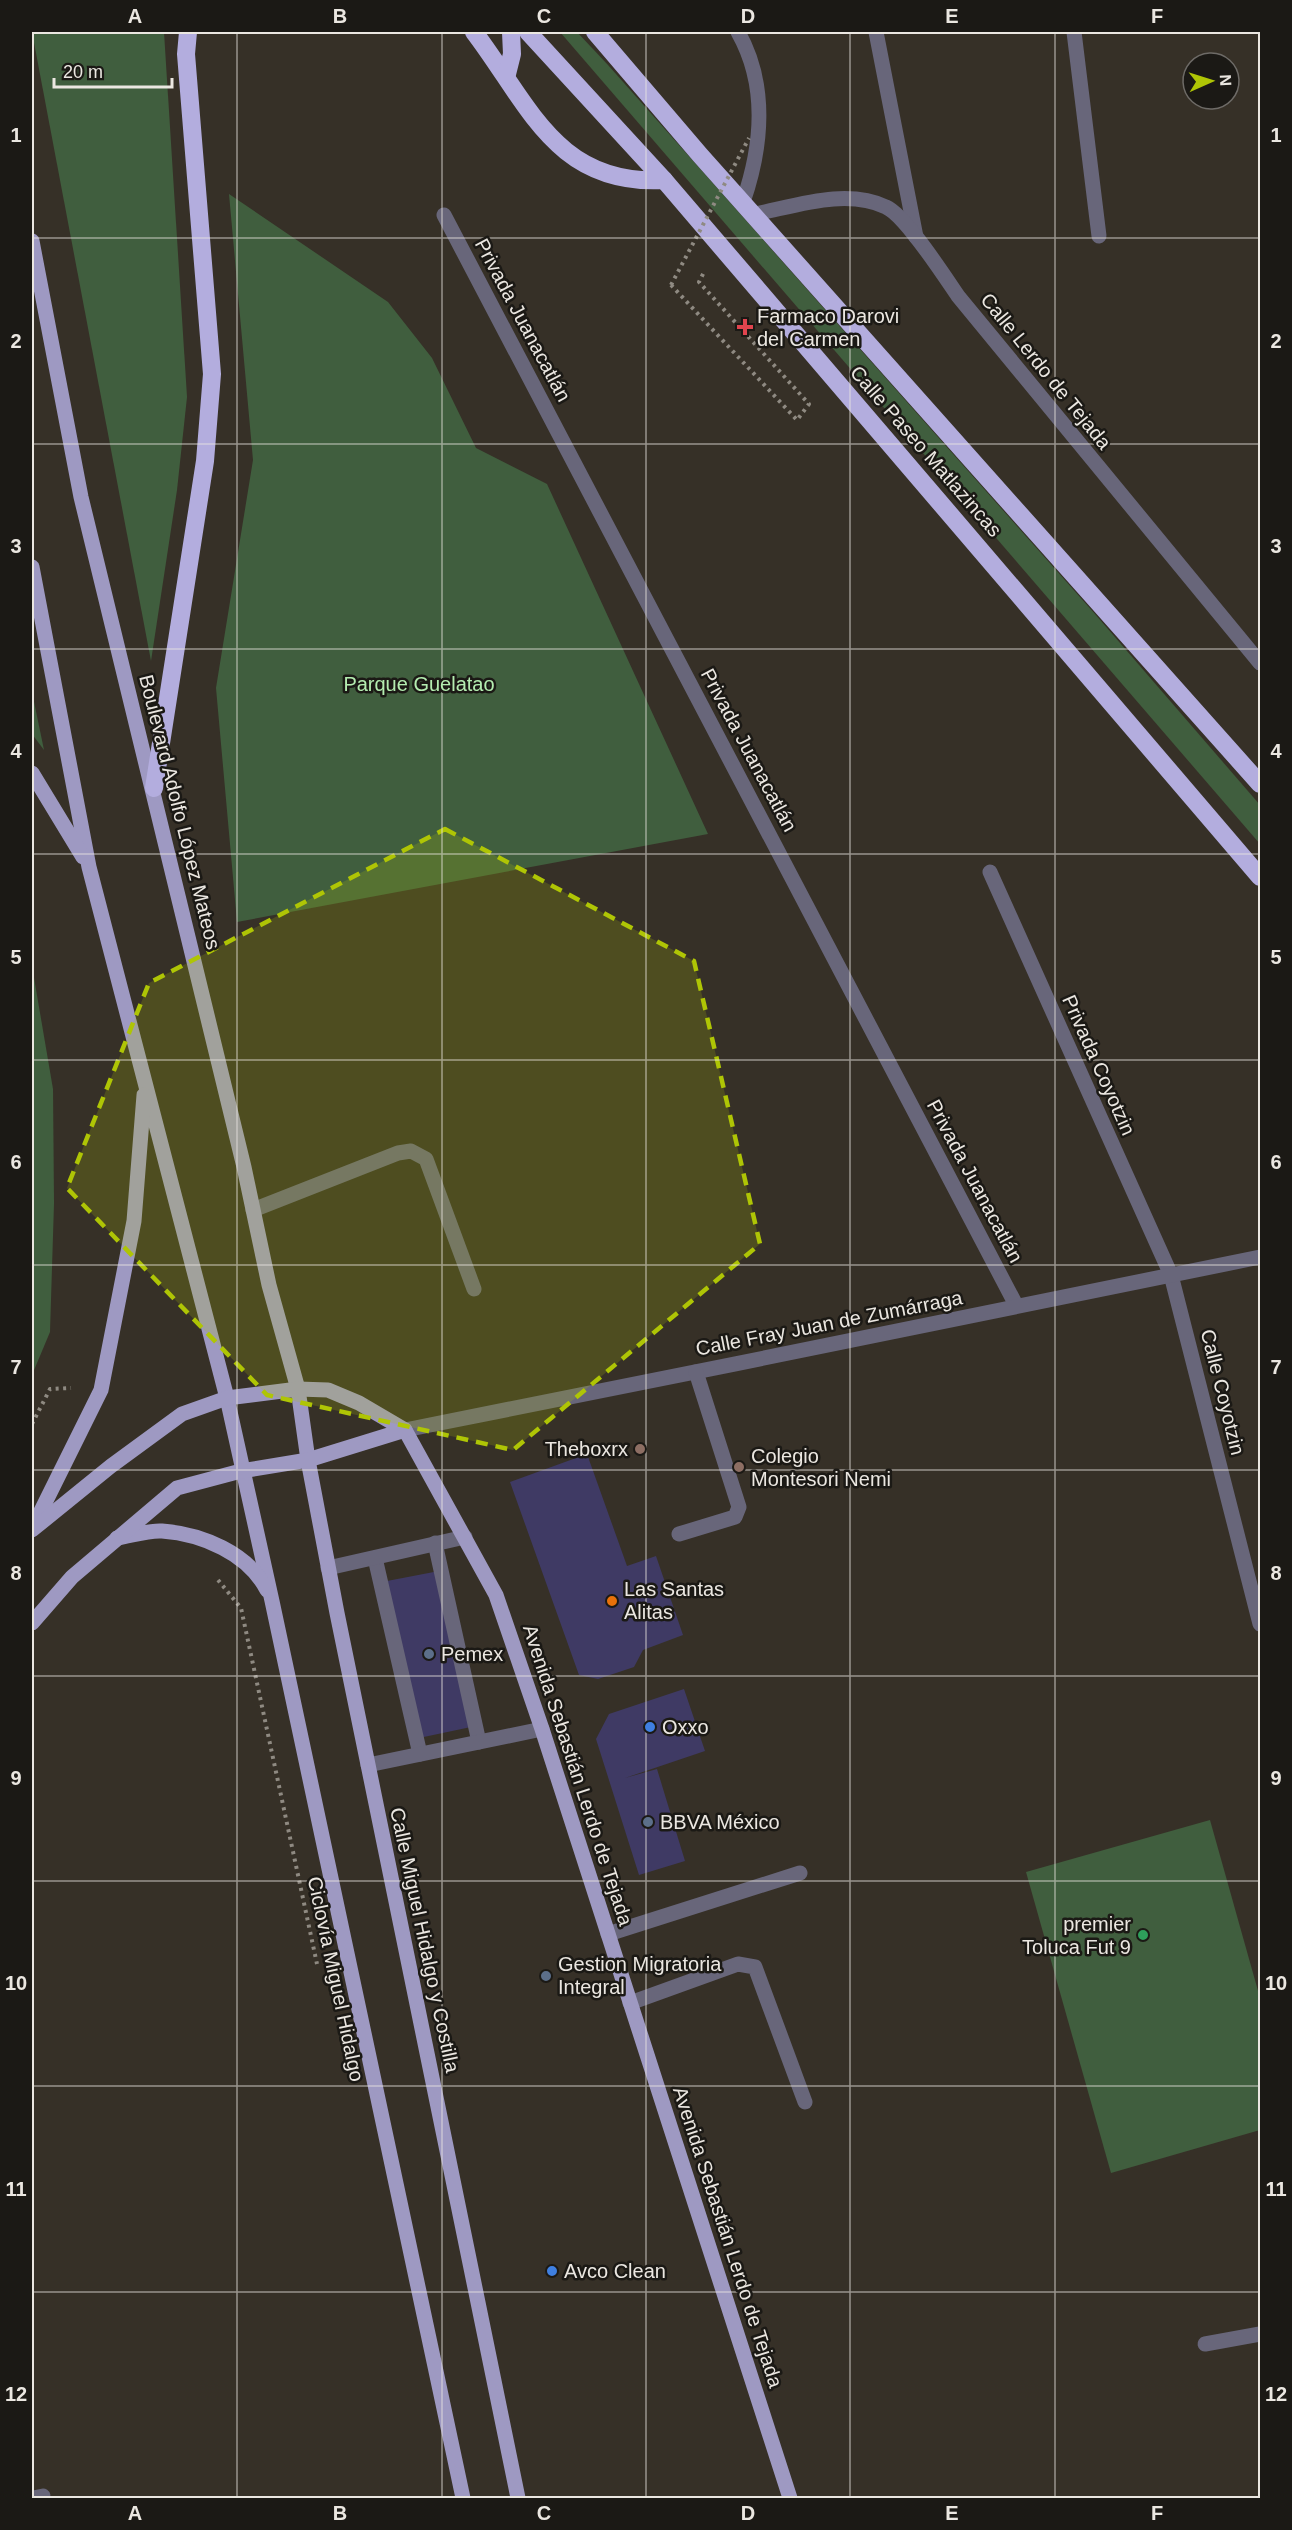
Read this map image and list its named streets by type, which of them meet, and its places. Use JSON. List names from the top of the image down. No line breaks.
{"streets":{"highway":["Calle Paseo Matlazincas"],"main road":["Boulevard Adolfo López Mateos","Avenida Sebastián Lerdo de Tejada","Calle Miguel Hidalgo y Costilla"],"street":["Privada Juanacatlán","Calle Lerdo de Tejada","Privada Coyotzin","Calle Fray Juan de Zumárraga","Calle Coyotzin"],"path":["Ciclovía Miguel Hidalgo"]},"crossings":[["Privada Juanacatlán","Calle Fray Juan de Zumárraga"],["Calle Lerdo de Tejada","Calle Paseo Matlazincas"],["Boulevard Adolfo López Mateos","Avenida Sebastián Lerdo de Tejada"],["Boulevard Adolfo López Mateos","Calle Miguel Hidalgo y Costilla"],["Privada Coyotzin","Calle Fray Juan de Zumárraga"],["Privada Coyotzin","Calle Coyotzin"],["Calle Fray Juan de Zumárraga","Calle Coyotzin"],["Calle Fray Juan de Zumárraga","Avenida Sebastián Lerdo de Tejada"],["Avenida Sebastián Lerdo de Tejada","Calle Miguel Hidalgo y Costilla"]],"parks":["Parque Guelatao"],"places":{"health":["Farmaco Darovi del Carmen"],"other":["Theboxrx","Colegio Montesori Nemi","Las Santas Alitas","Pemex","Oxxo","BBVA México","premier Toluca Fut 9","Gestion Migratoria Integral","Avco Clean"]},"scale_bar":"20 m","north":"right","grid":{"columns":["A","B","C","D","E","F"],"rows":["1","2","3","4","5","6","7","8","9","10","11","12"]}}
